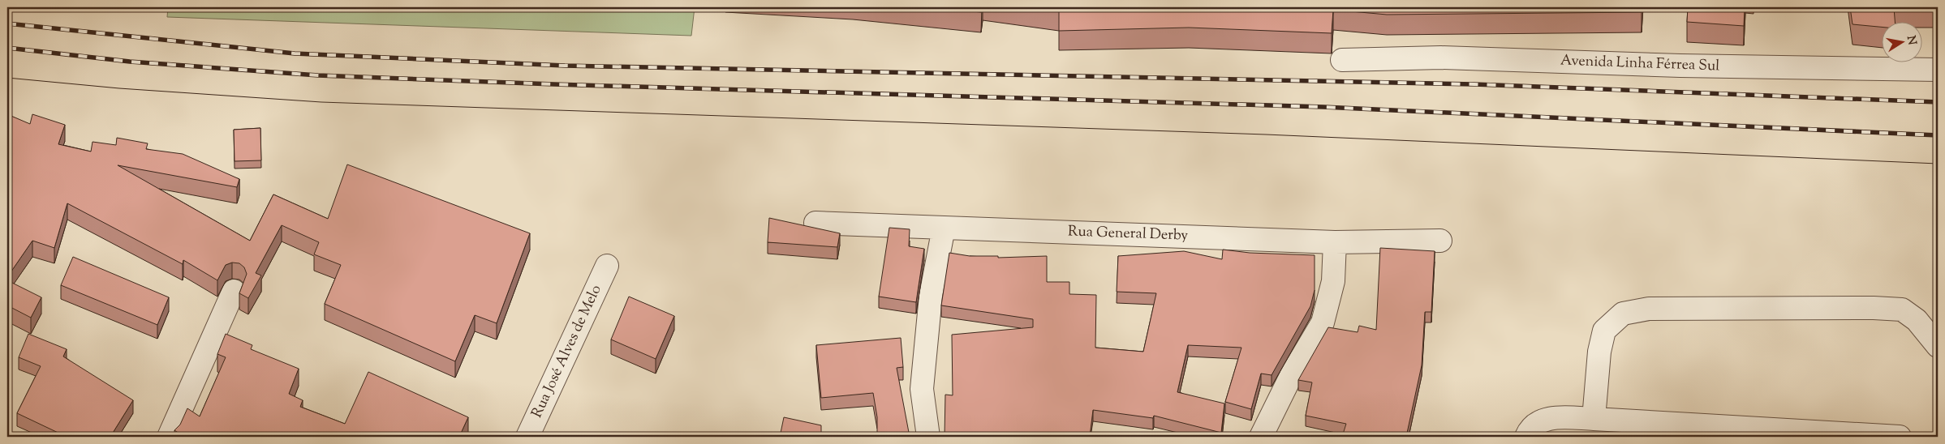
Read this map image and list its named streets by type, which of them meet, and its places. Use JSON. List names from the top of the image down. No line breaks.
{"streets":{"street":["Avenida Linha Férrea Sul","Rua General Derby","Rua José Alves de Melo"]},"north":"right"}
